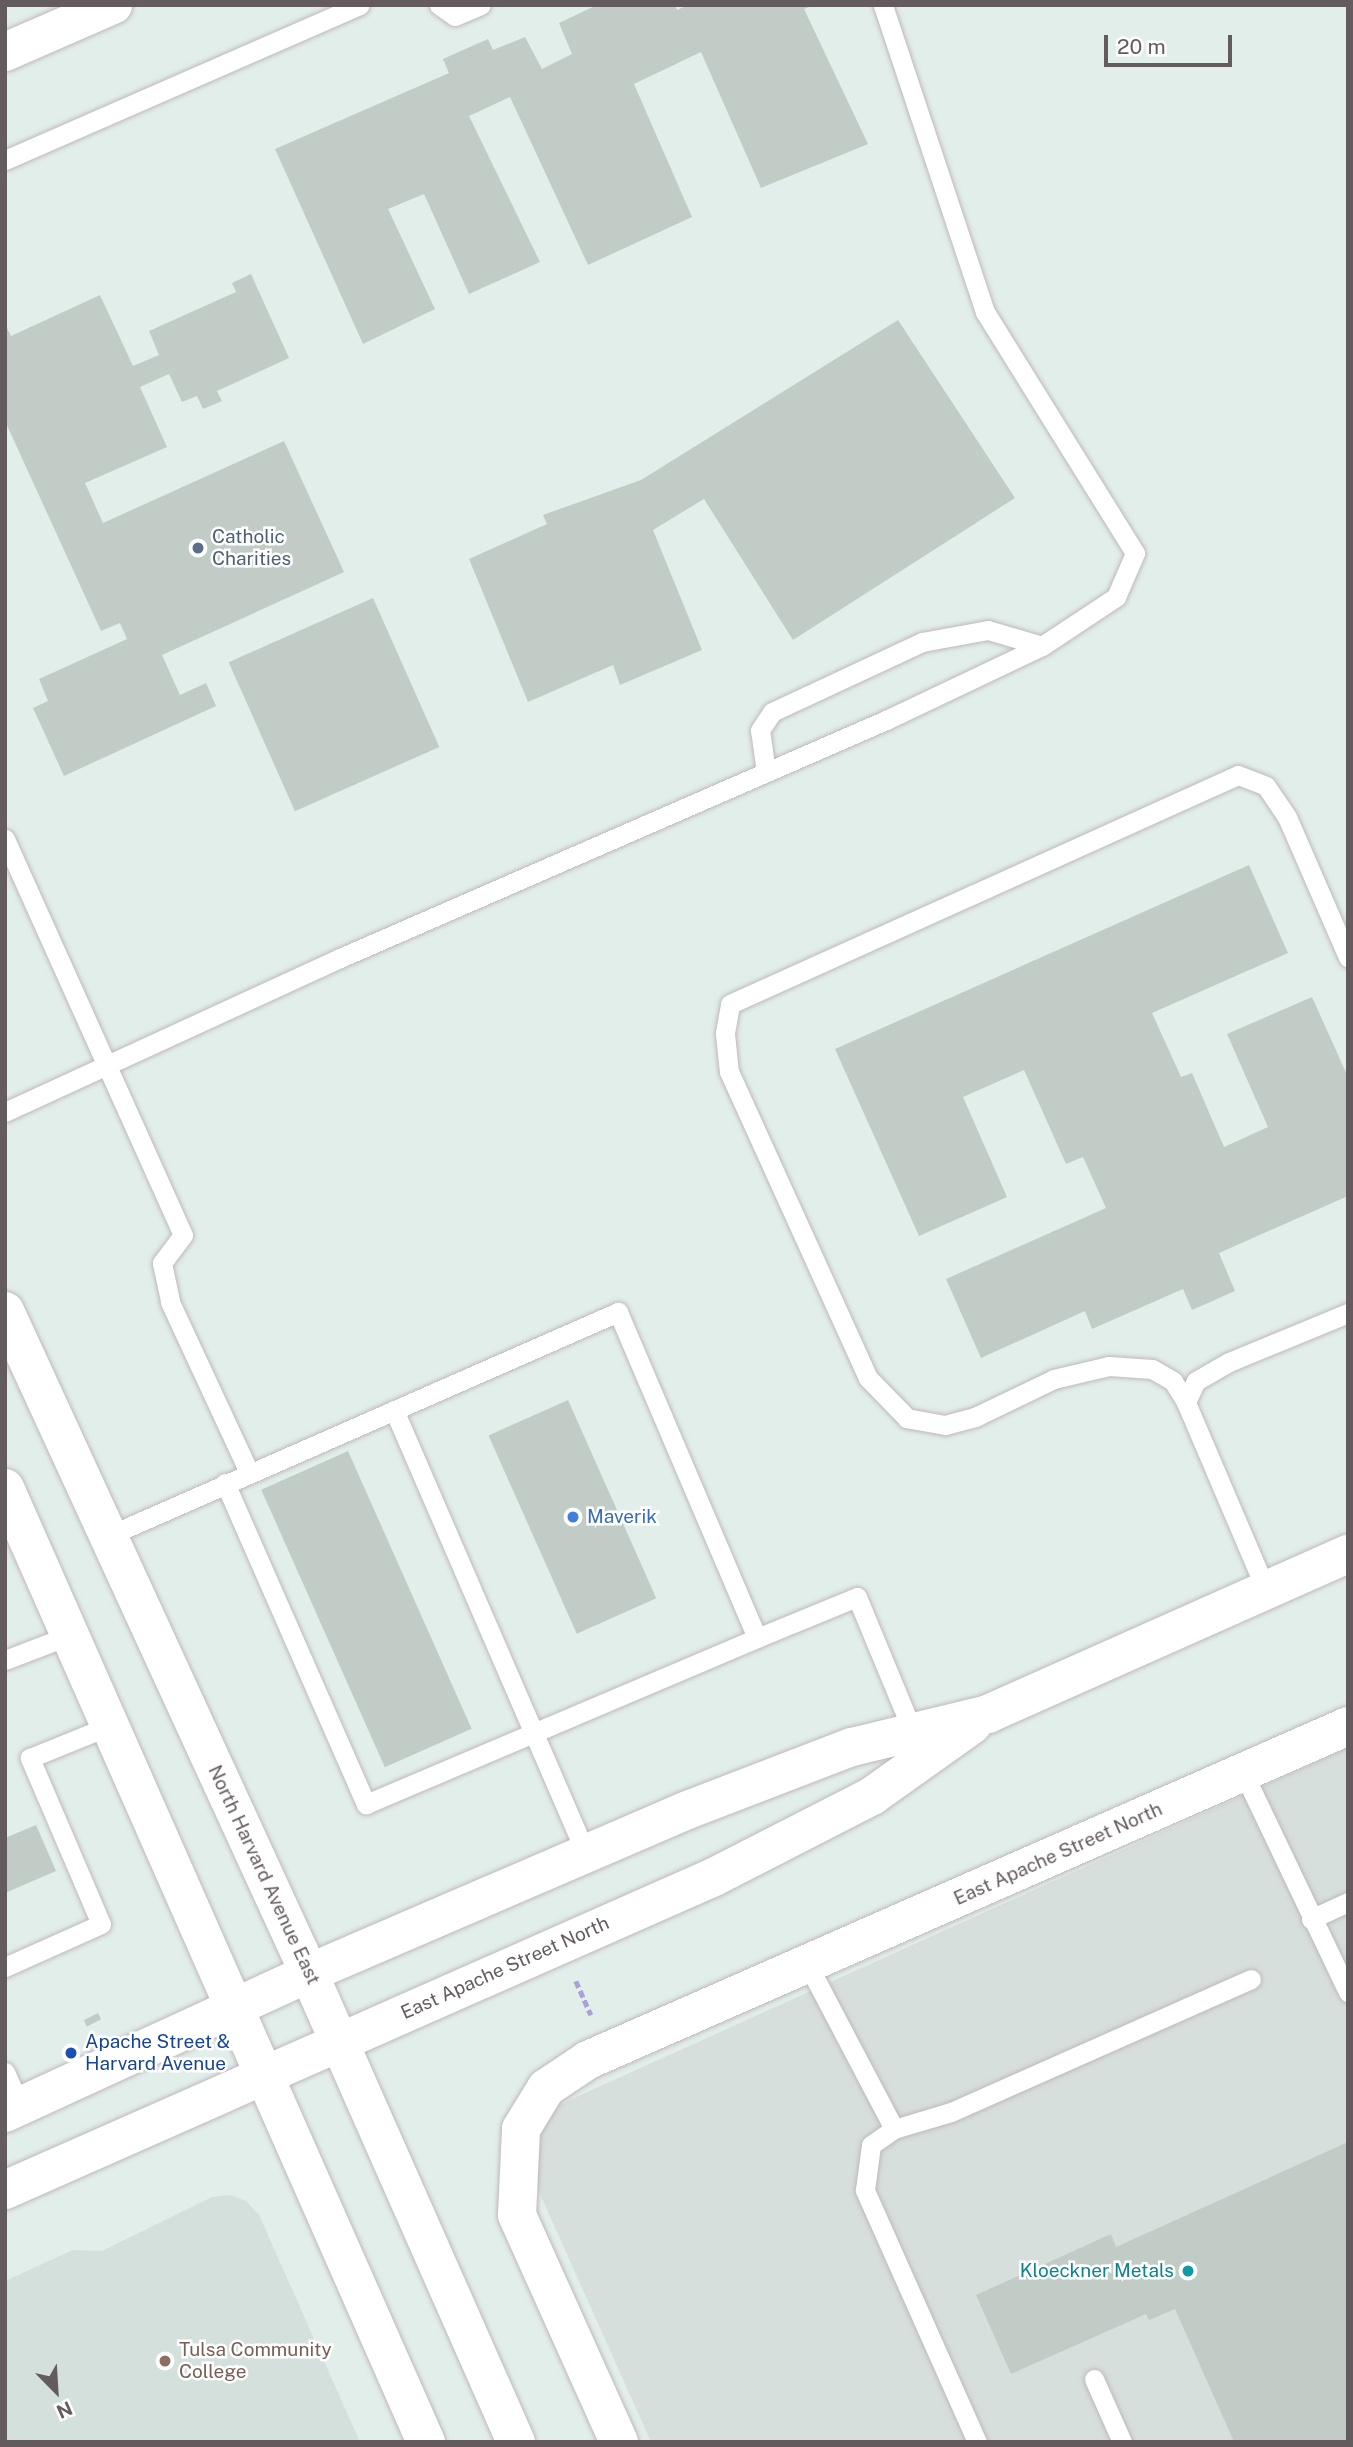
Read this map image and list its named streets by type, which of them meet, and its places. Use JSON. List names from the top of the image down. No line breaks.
{"streets":{"main road":["East Apache Street North","North Harvard Avenue East"]},"crossings":[["East Apache Street North","North Harvard Avenue East"]],"places":["Catholic Charities","Maverik","Apache Street & Harvard Avenue","Kloeckner Metals","Tulsa Community College"],"scale_bar":"20 m","north":"bottom right"}
